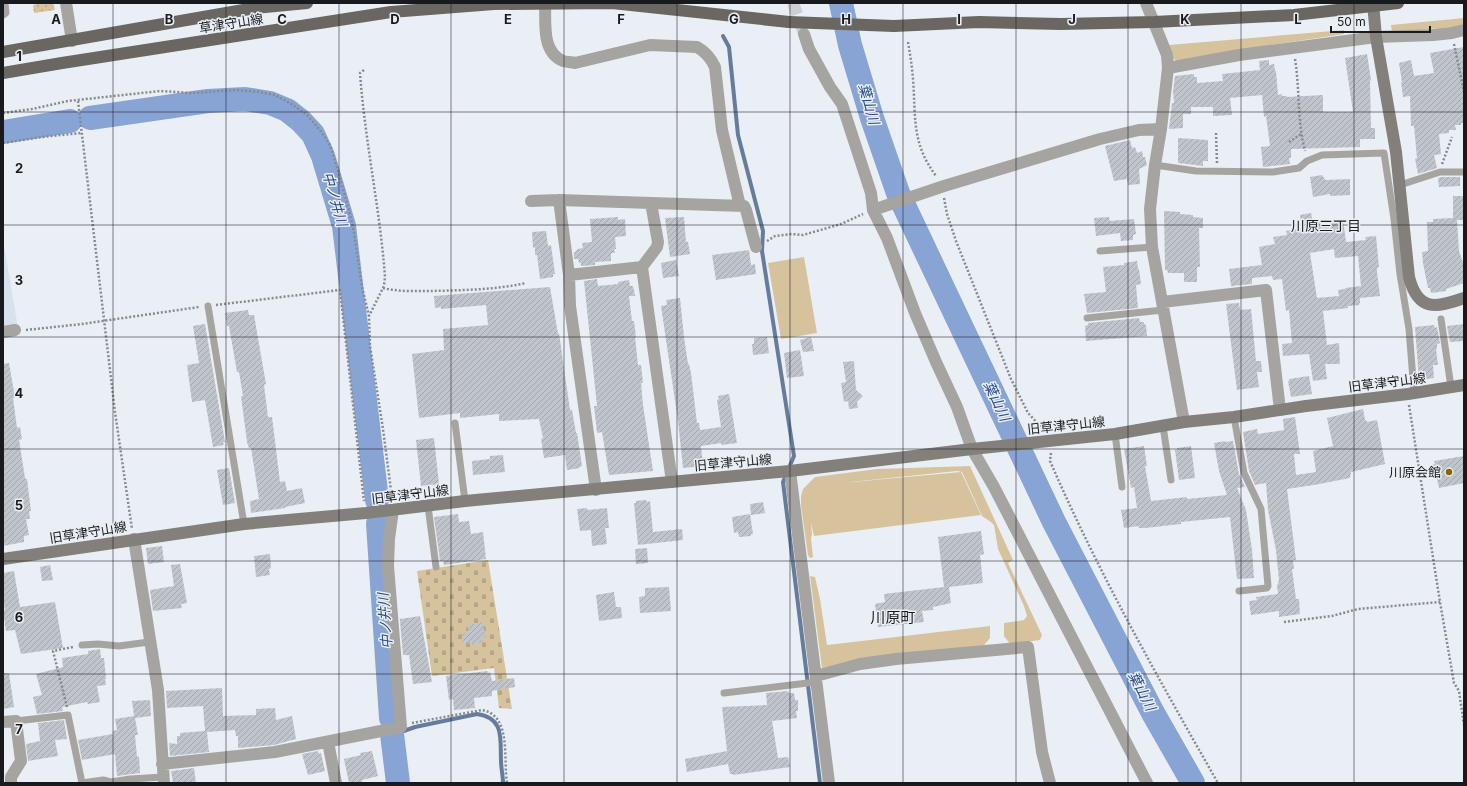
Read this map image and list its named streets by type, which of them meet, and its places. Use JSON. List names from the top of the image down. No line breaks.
{"streets":{"main road":["草津守山線"],"street":["旧草津守山線"]},"districts":["川原三丁目","川原町"],"water":["葉山川","中ノ井川"],"places":["川原会館"],"scale_bar":"50 m","grid":{"columns":["A","B","C","D","E","F","G","H","I","J","K","L"],"rows":["1","2","3","4","5","6","7"]}}
